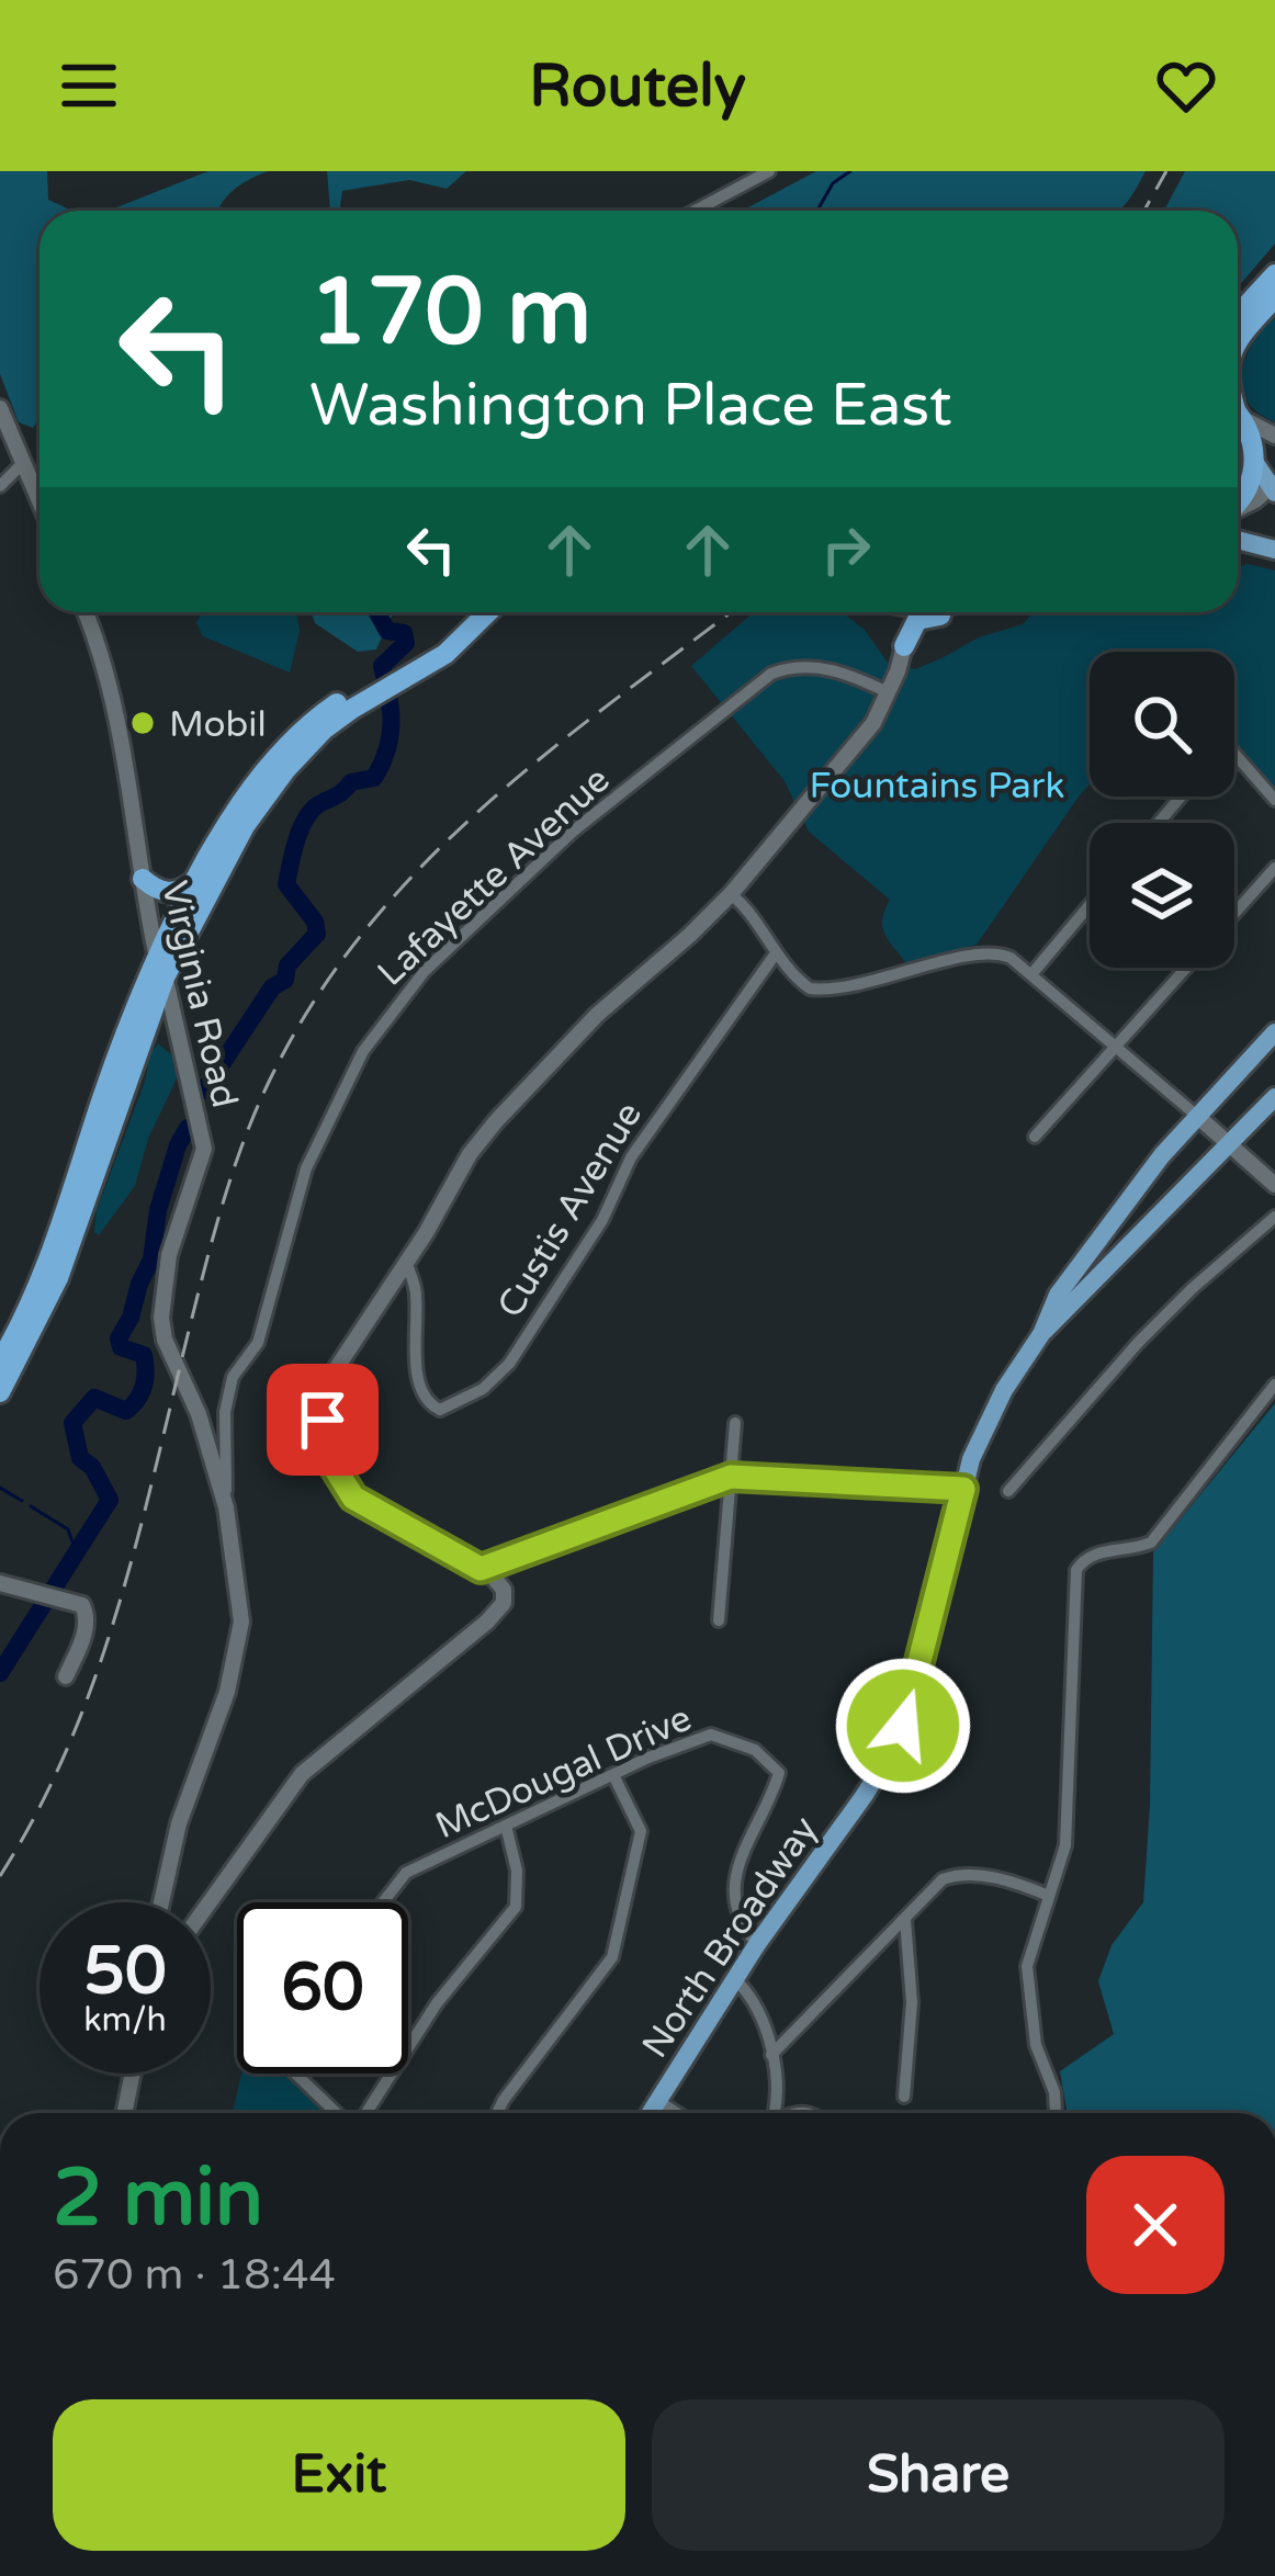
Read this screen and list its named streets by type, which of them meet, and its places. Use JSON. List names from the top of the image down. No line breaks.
{"streets":{"main road":["North Broadway"],"street":["Lafayette Avenue","Virginia Road","Custis Avenue","McDougal Drive"]},"crossings":[["Lafayette Avenue","Virginia Road"],["McDougal Drive","North Broadway"]],"parks":["Fountains Park"],"places":["Mobil"],"page":{"header":"Routely","turn":["170 m","Washington Place East"],"speed":"50 km/h","limit":"60","heading":["2 min","670 m · 18:44"],"buttons":["Exit","Share"]}}
